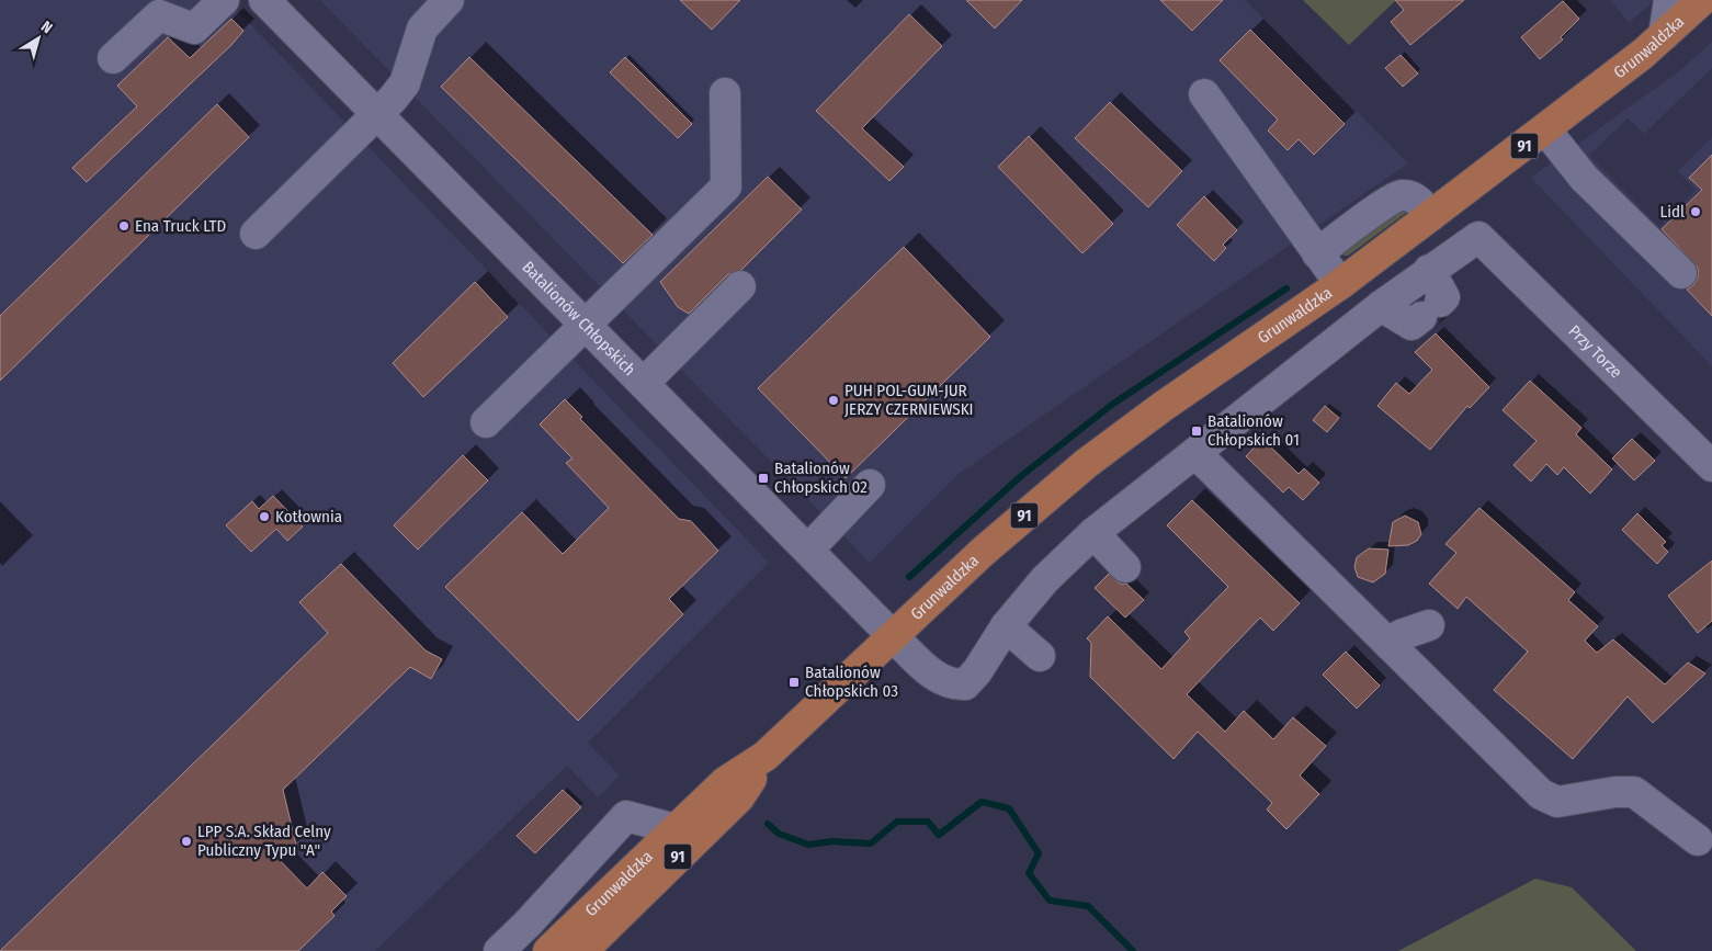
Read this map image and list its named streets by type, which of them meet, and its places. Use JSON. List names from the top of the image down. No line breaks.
{"streets":{"main road":["Grunwaldzka","91"],"street":["Batalionów Chłopskich","Przy Torze"]},"crossings":[["Grunwaldzka","Batalionów Chłopskich"]],"places":{"other":["Lidl","Ena Truck LTD","PUH POL-GUM-JUR JERZY CZERNIEWSKI","Kotłownia","LPP S.A. Skład Celny Publiczny Typu \"A\""],"transit":["Batalionów Chłopskich 01","Batalionów Chłopskich 02","Batalionów Chłopskich 03"]},"north":"top right"}
